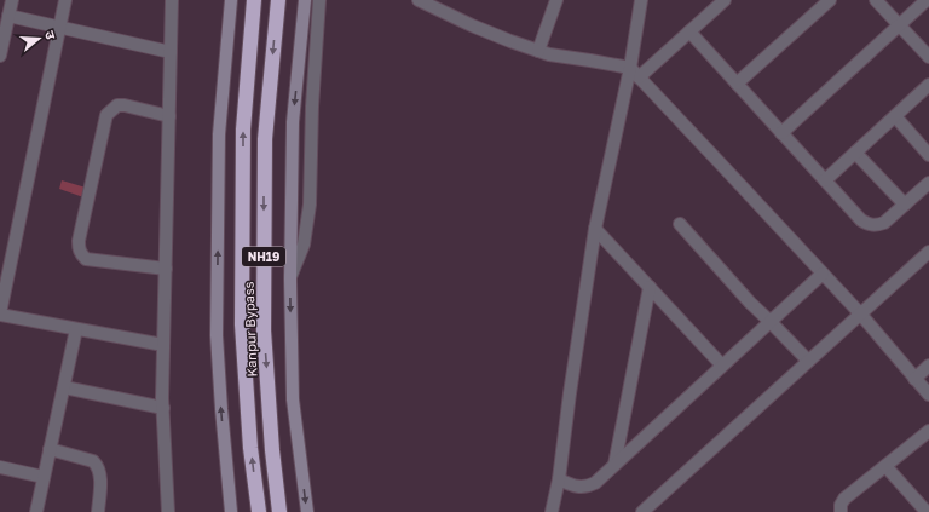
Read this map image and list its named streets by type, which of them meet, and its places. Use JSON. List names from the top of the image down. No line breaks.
{"streets":{"highway":["NH19","Kanpur Bypass"]},"north":"right"}
